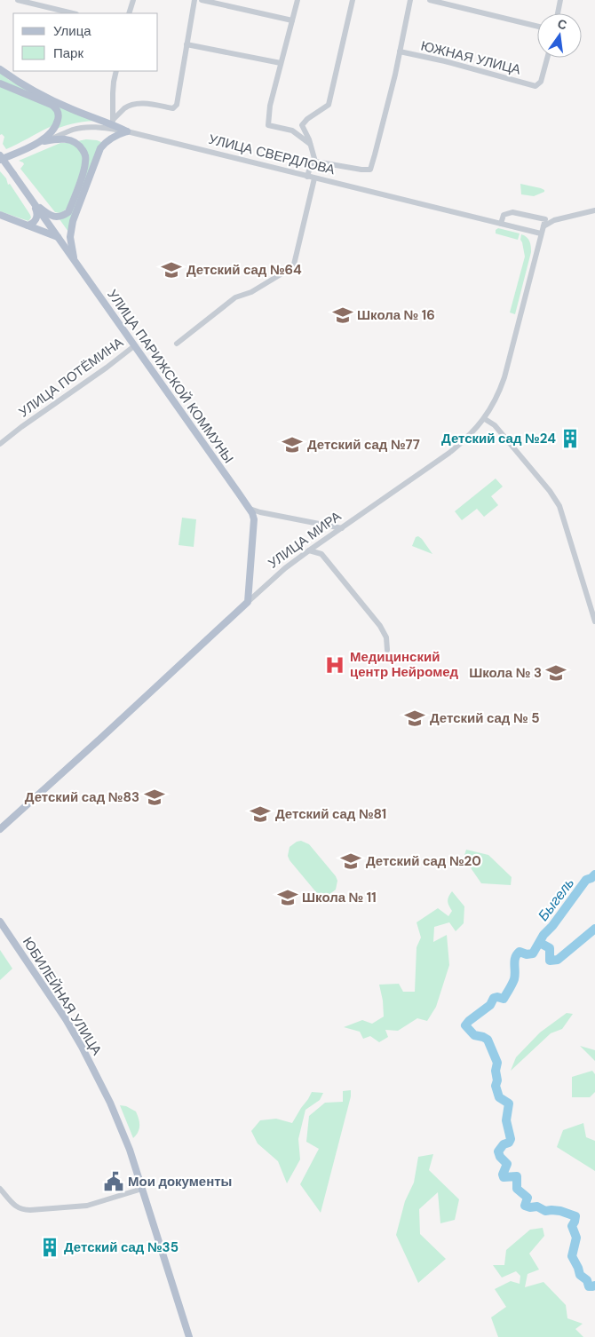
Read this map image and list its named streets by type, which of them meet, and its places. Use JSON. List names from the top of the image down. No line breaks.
{"streets":{"main road":["УЛИЦА СВЕРДЛОВА","УЛИЦА ПАРИЖСКОЙ КОММУНЫ","УЛИЦА МИРА","ЮБИЛЕЙНАЯ УЛИЦА"],"street":["ЮЖНАЯ УЛИЦА","УЛИЦА ПОТЁМИНА"]},"crossings":[["УЛИЦА СВЕРДЛОВА","УЛИЦА МИРА"],["УЛИЦА ПАРИЖСКОЙ КОММУНЫ","УЛИЦА ПОТЁМИНА"],["УЛИЦА ПАРИЖСКОЙ КОММУНЫ","УЛИЦА МИРА"]],"water":["Быгель"],"places":{"school or university":["Детский сад №64","Школа № 16","Детский сад №77","Школа № 3","Детский сад № 5","Детский сад №83","Детский сад №81","Детский сад №20","Школа № 11"],"building":["Детский сад №24","Детский сад №35"],"hospital":["Медицинский центр Нейромед"],"public building":["Мои документы"]},"legend":["Улица","Парк"],"north":"top"}
